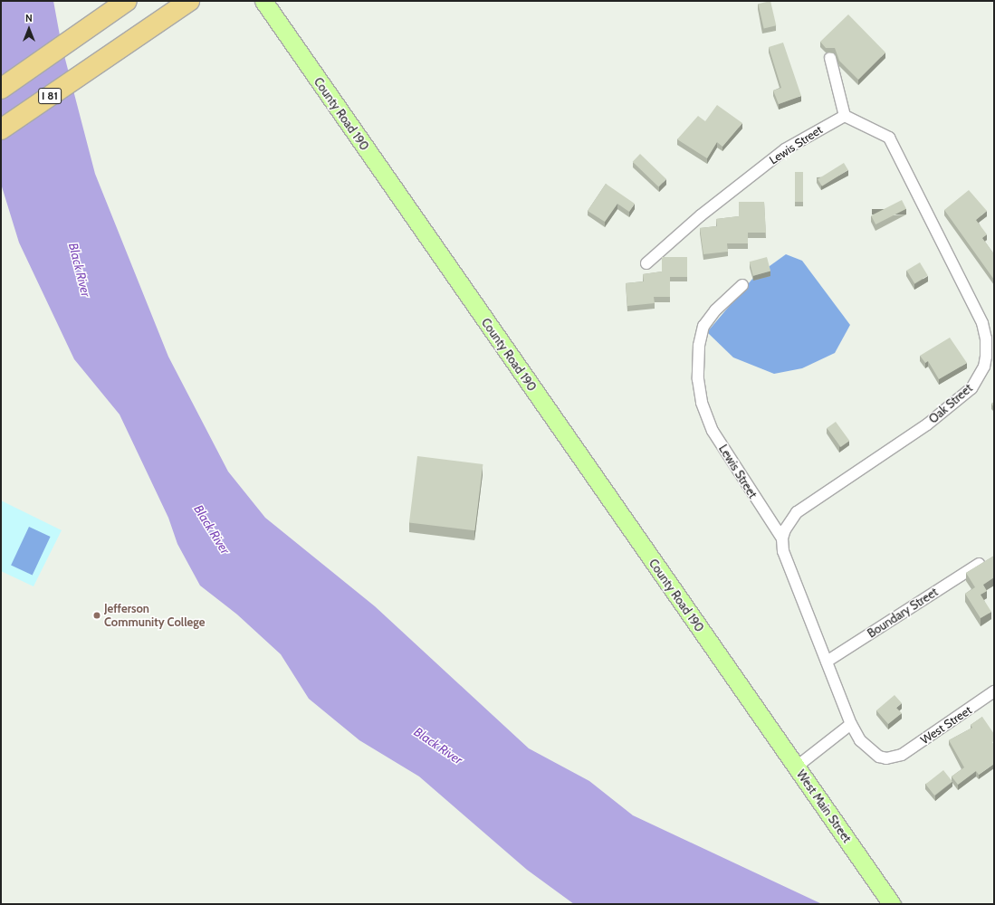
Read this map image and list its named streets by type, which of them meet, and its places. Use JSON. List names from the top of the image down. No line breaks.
{"streets":{"highway":["I 81"],"main road":["County Road 190","West Main Street"],"street":["Lewis Street","Oak Street","Boundary Street","West Street"]},"crossings":[["County Road 190","West Main Street"],["Lewis Street","Oak Street"],["Lewis Street","Boundary Street"],["Lewis Street","West Street"]],"water":["Black River"],"places":["Jefferson Community College"],"north":"top"}
